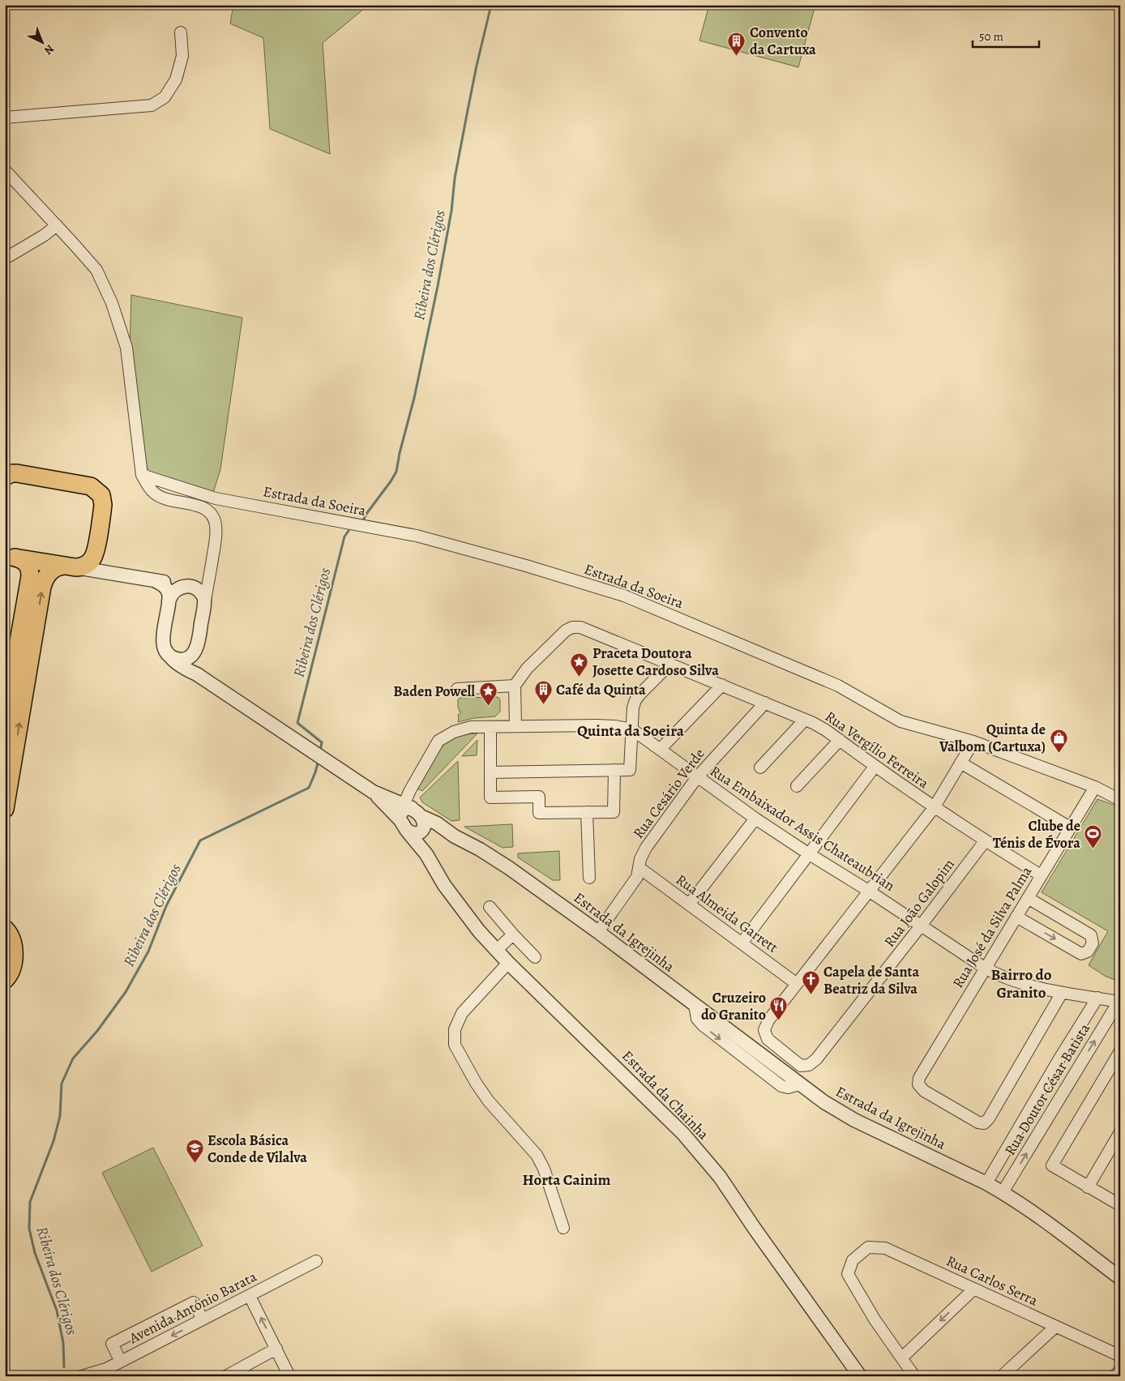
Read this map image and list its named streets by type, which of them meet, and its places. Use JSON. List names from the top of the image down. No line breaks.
{"streets":{"street":["Estrada da Soeira","Rua Vergílio Ferreira","Rua Cesário Verde","Rua Embaixador Assis Chateaubrian","Rua João Galopim","Rua Almeida Garrett","Rua José da Silva Palma","Estrada da Igrejinha","Rua Doutor César Batista","Estrada da Chainha","Rua Carlos Serra","Avenida António Barata"]},"crossings":[["Estrada da Soeira","Rua José da Silva Palma"],["Rua Vergílio Ferreira","Rua Cesário Verde"],["Rua Vergílio Ferreira","Rua João Galopim"],["Rua Vergílio Ferreira","Rua José da Silva Palma"],["Rua Cesário Verde","Rua Embaixador Assis Chateaubrian"],["Rua Cesário Verde","Rua Almeida Garrett"],["Rua Cesário Verde","Estrada da Igrejinha"],["Rua Embaixador Assis Chateaubrian","Rua João Galopim"],["Rua Embaixador Assis Chateaubrian","Rua José da Silva Palma"],["Rua Embaixador Assis Chateaubrian","Rua Doutor César Batista"],["Rua João Galopim","Rua Almeida Garrett"],["Estrada da Igrejinha","Rua Doutor César Batista"]],"one_way":["Avenida António Barata"],"districts":["Quinta da Soeira","Bairro do Granito","Horta Cainim"],"water":["Ribeira dos Clérigos"],"places":{"building":["Convento da Cartuxa","Café da Quinta"],"place":["Praceta Doutora Josette Cardoso Silva","Baden Powell"],"shop":["Quinta de Valbom (Cartuxa)"],"sports":["Clube de Ténis de Évora"],"church":["Capela de Santa Beatriz da Silva"],"restaurant":["Cruzeiro do Granito"],"school or university":["Escola Básica Conde de Vilalva"]},"scale_bar":"50 m","north":"bottom right"}
